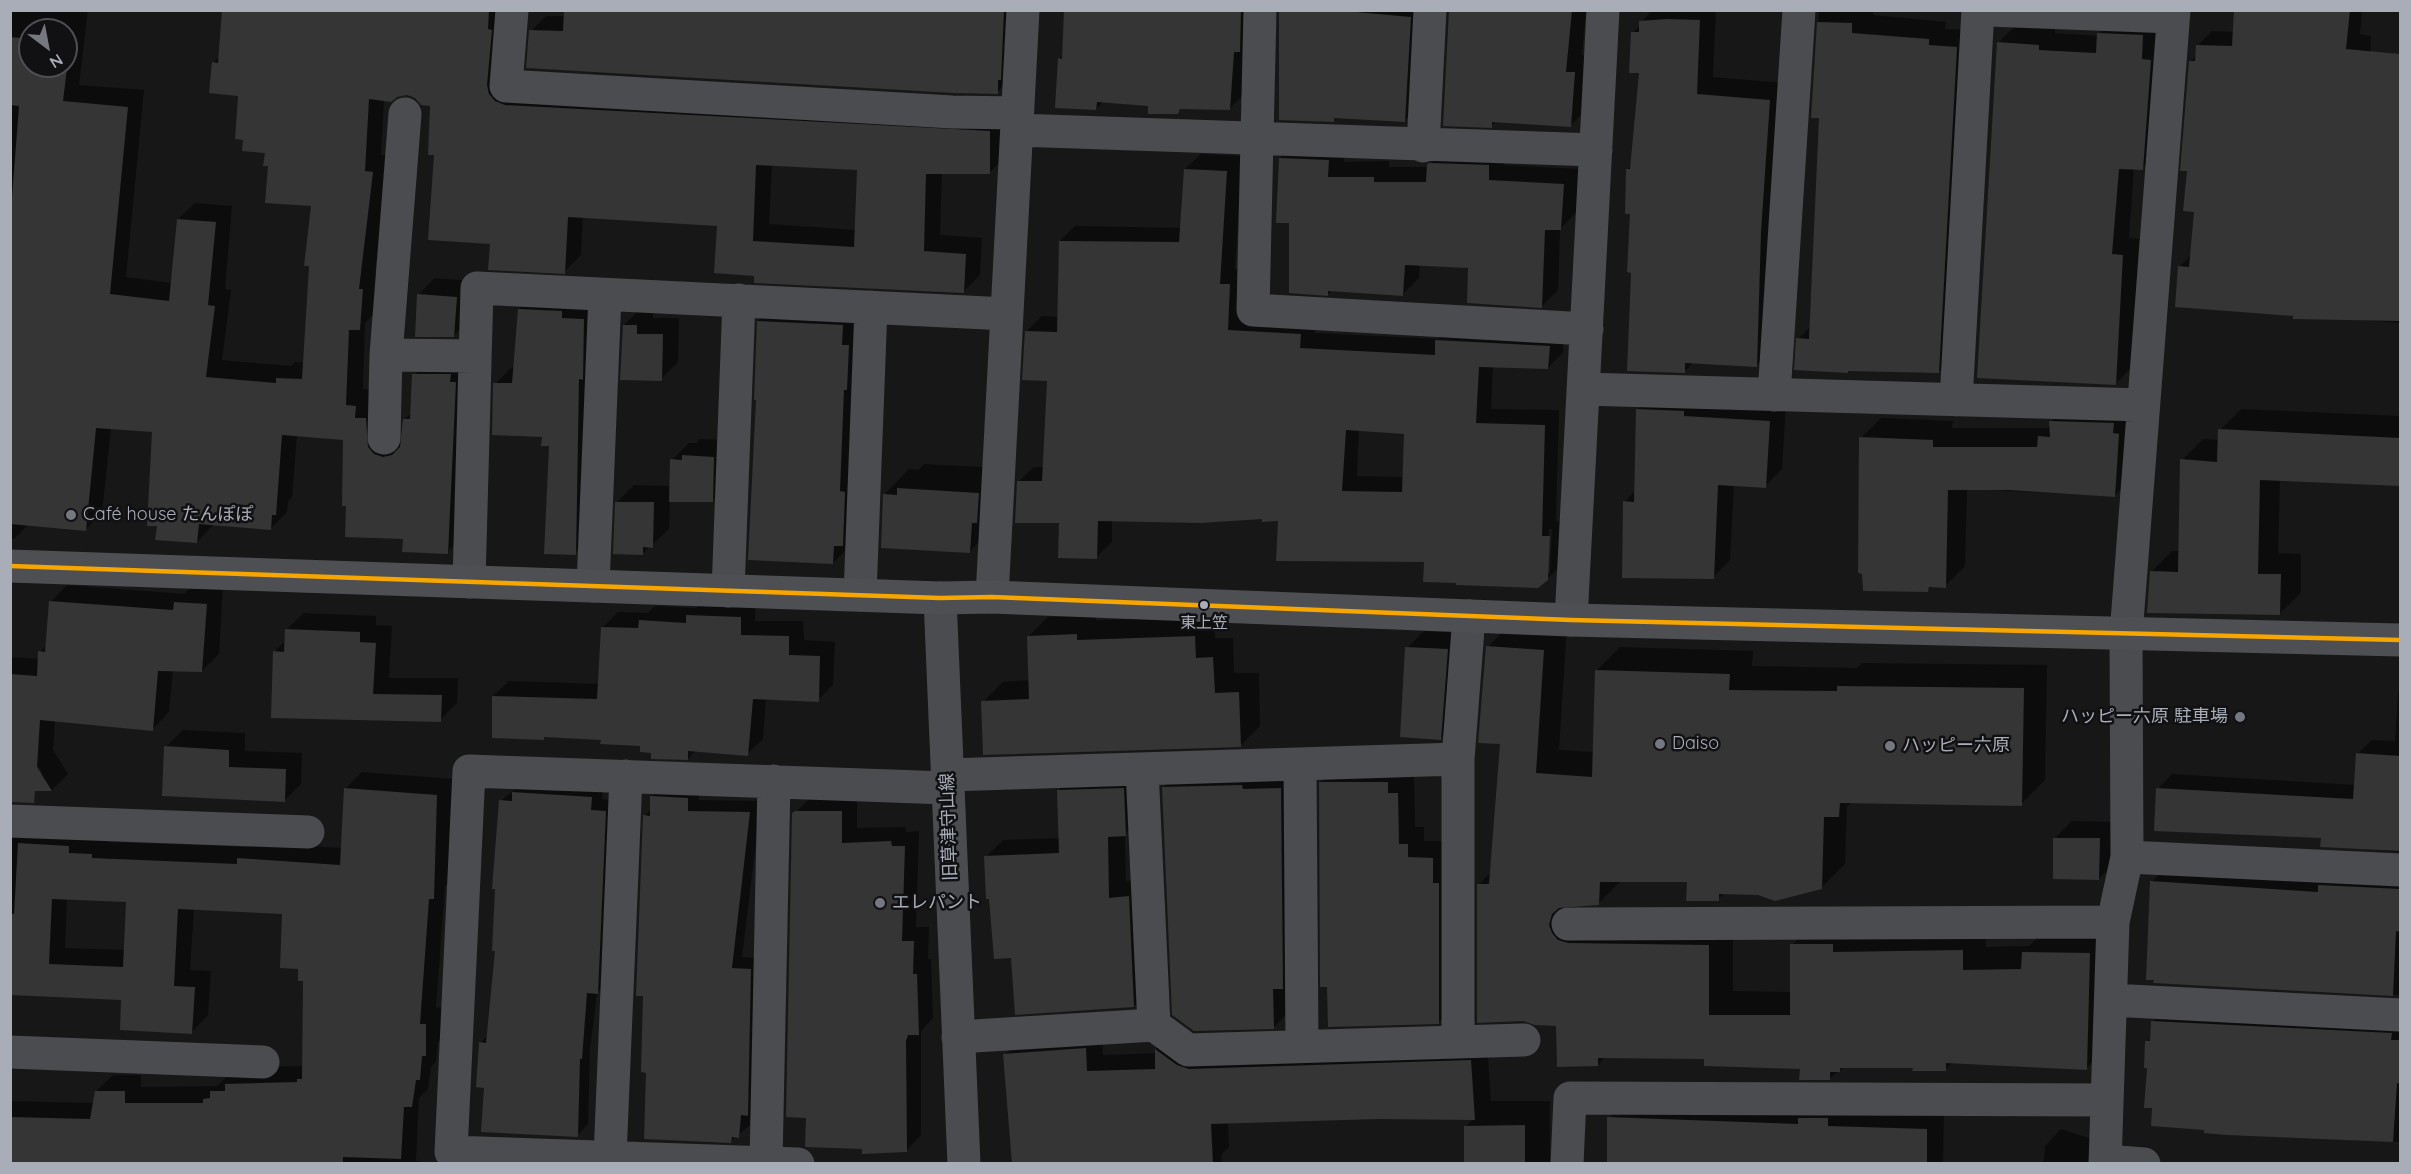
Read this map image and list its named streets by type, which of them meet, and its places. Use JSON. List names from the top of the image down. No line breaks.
{"streets":{"street":["旧草津守山線"]},"places":["Café house たんぽぽ","東上笠","ハッピー六原 駐車場","Daiso","ハッピー六原","エレパント"],"north":"bottom right"}
